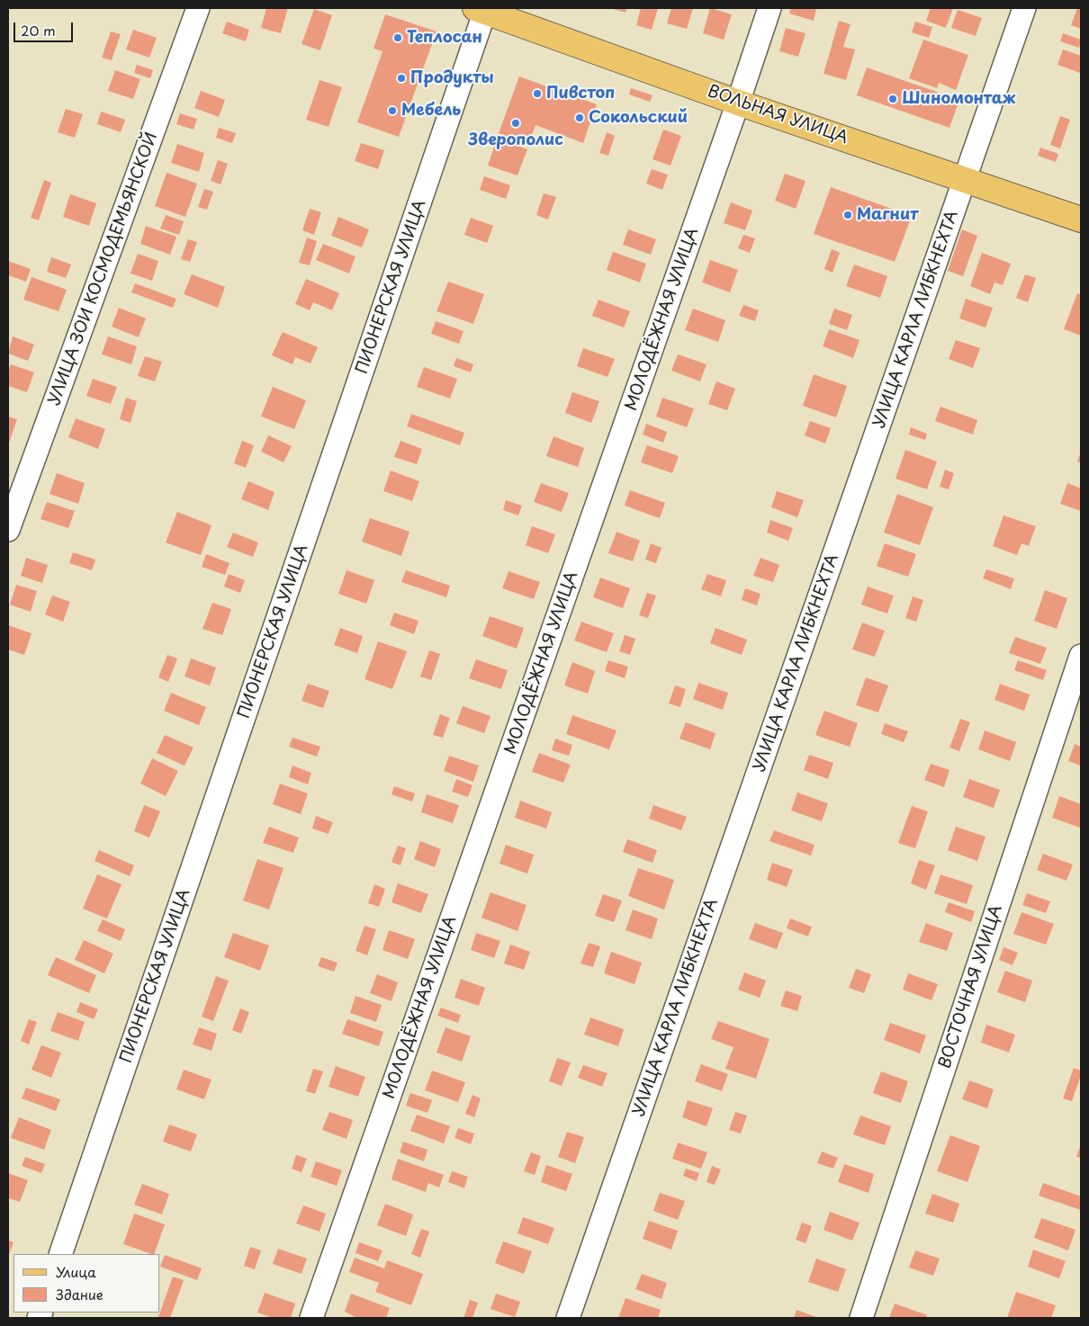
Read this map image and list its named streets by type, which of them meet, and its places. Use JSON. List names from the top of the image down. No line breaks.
{"streets":{"main road":["ВОЛЬНАЯ УЛИЦА"],"street":["УЛИЦА ЗОИ КОСМОДЕМЬЯНСКОЙ","ПИОНЕРСКАЯ УЛИЦА","МОЛОДЁЖНАЯ УЛИЦА","УЛИЦА КАРЛА ЛИБКНЕХТА","ВОСТОЧНАЯ УЛИЦА"]},"crossings":[["ВОЛЬНАЯ УЛИЦА","ПИОНЕРСКАЯ УЛИЦА"],["ВОЛЬНАЯ УЛИЦА","МОЛОДЁЖНАЯ УЛИЦА"],["ВОЛЬНАЯ УЛИЦА","УЛИЦА КАРЛА ЛИБКНЕХТА"]],"places":["Теплосан","Продукты","Пивстоп","Шиномонтаж","Мебель","Сокольский","Зверополис","Магнит"],"legend":["Улица","Здание"],"scale_bar":"20 m"}
